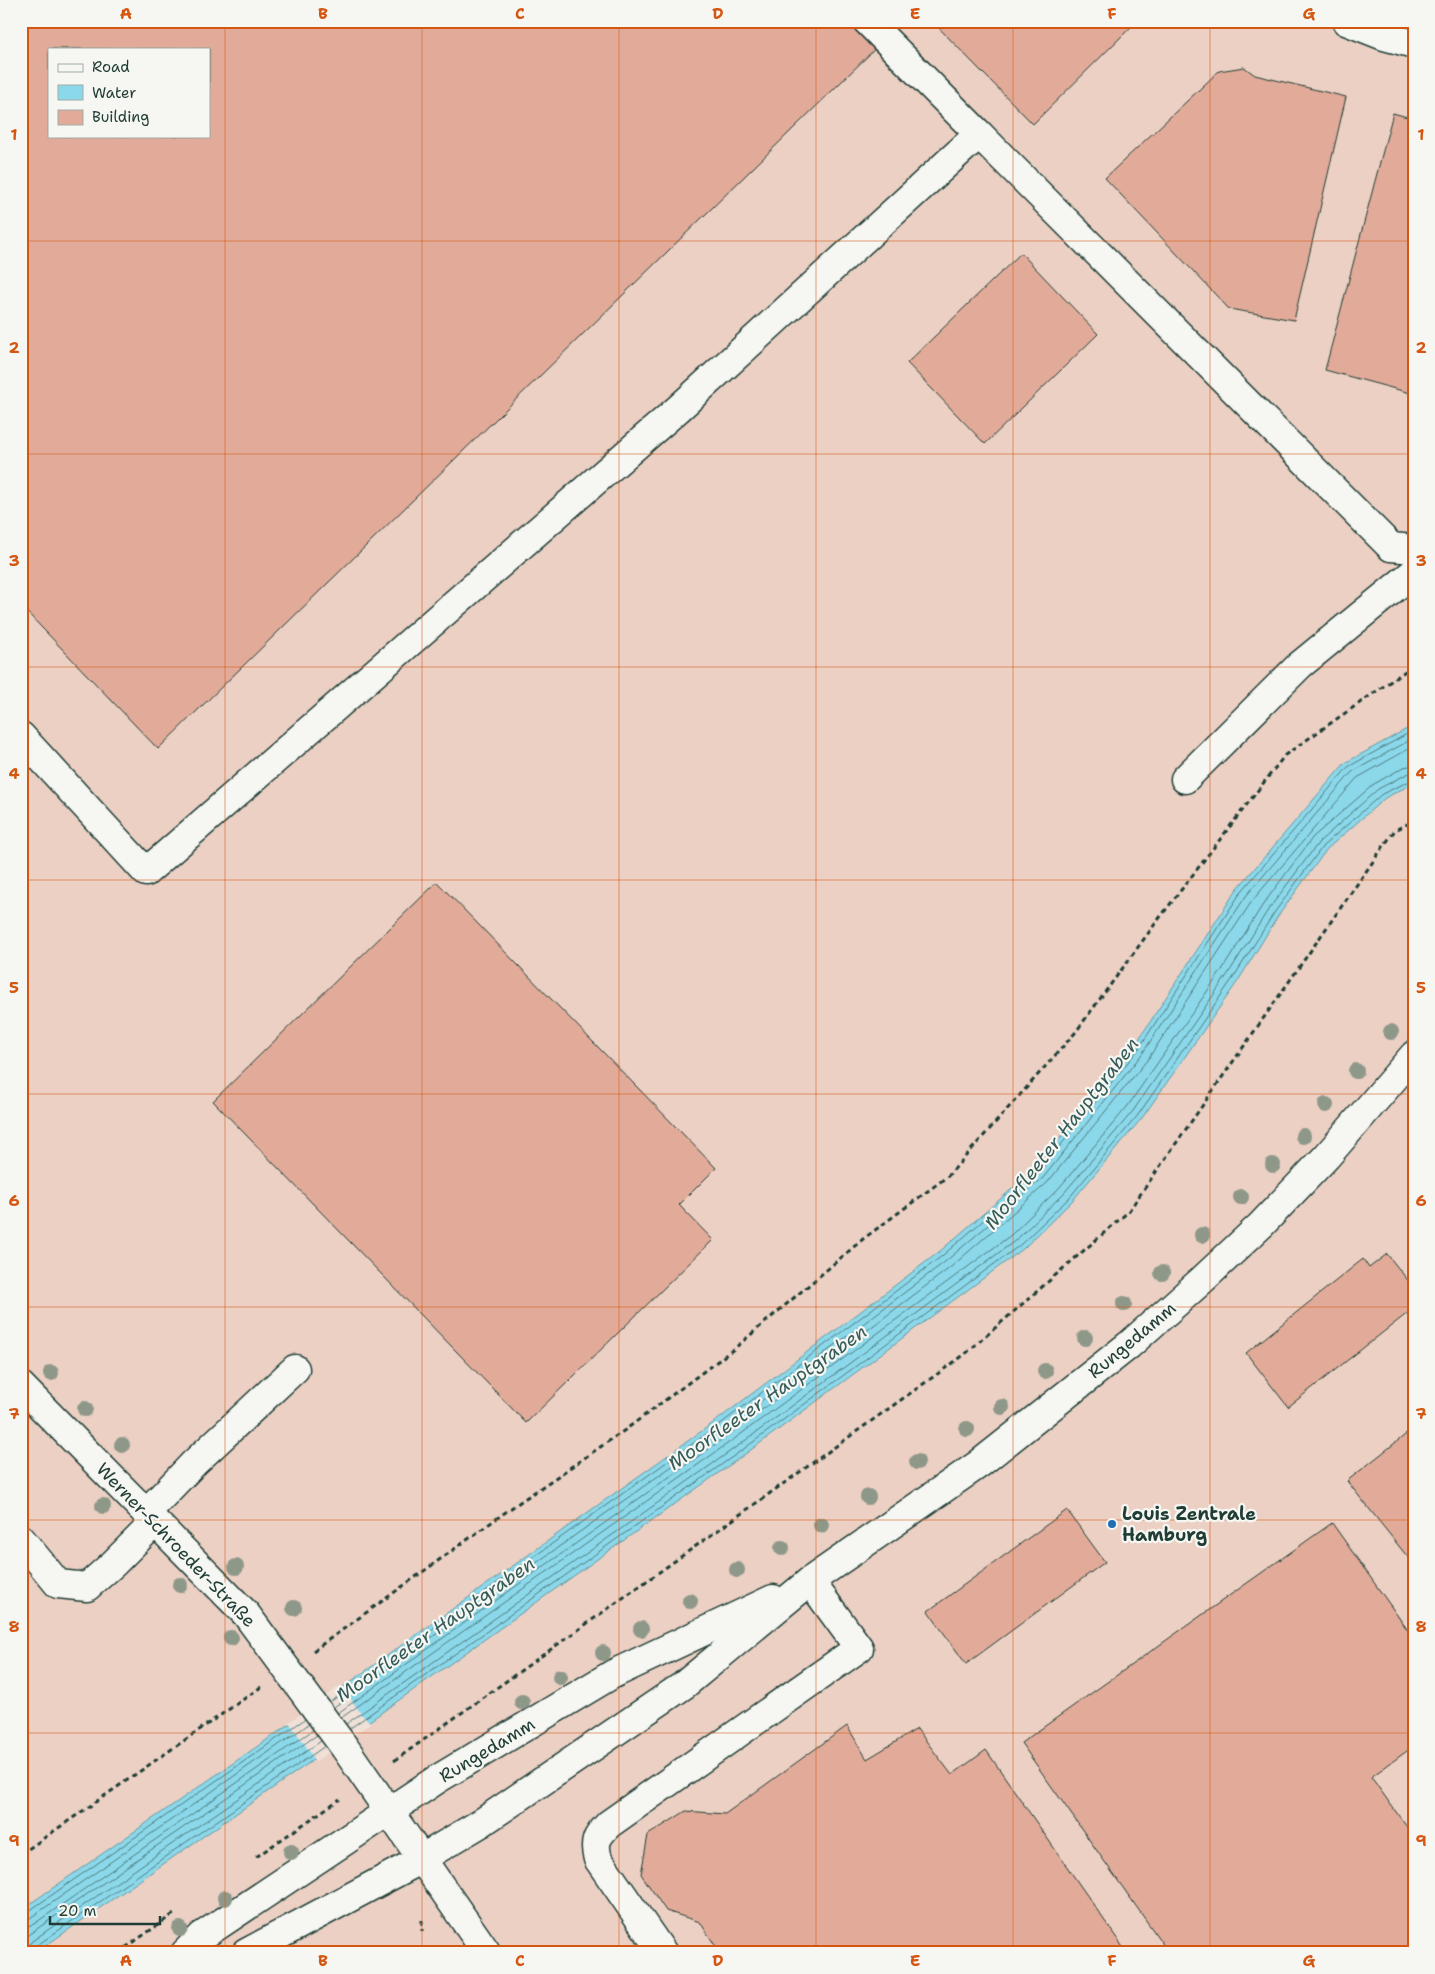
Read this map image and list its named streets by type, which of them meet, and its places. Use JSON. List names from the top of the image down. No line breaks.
{"streets":{"street":["Rungedamm","Werner-Schroeder-Straße"]},"crossings":[["Rungedamm","Werner-Schroeder-Straße"]],"water":["Moorfleeter Hauptgraben"],"places":["Louis Zentrale Hamburg"],"legend":["Road","Water","Building"],"scale_bar":"20 m","grid":{"columns":["A","B","C","D","E","F","G"],"rows":["1","2","3","4","5","6","7","8","9"]}}
